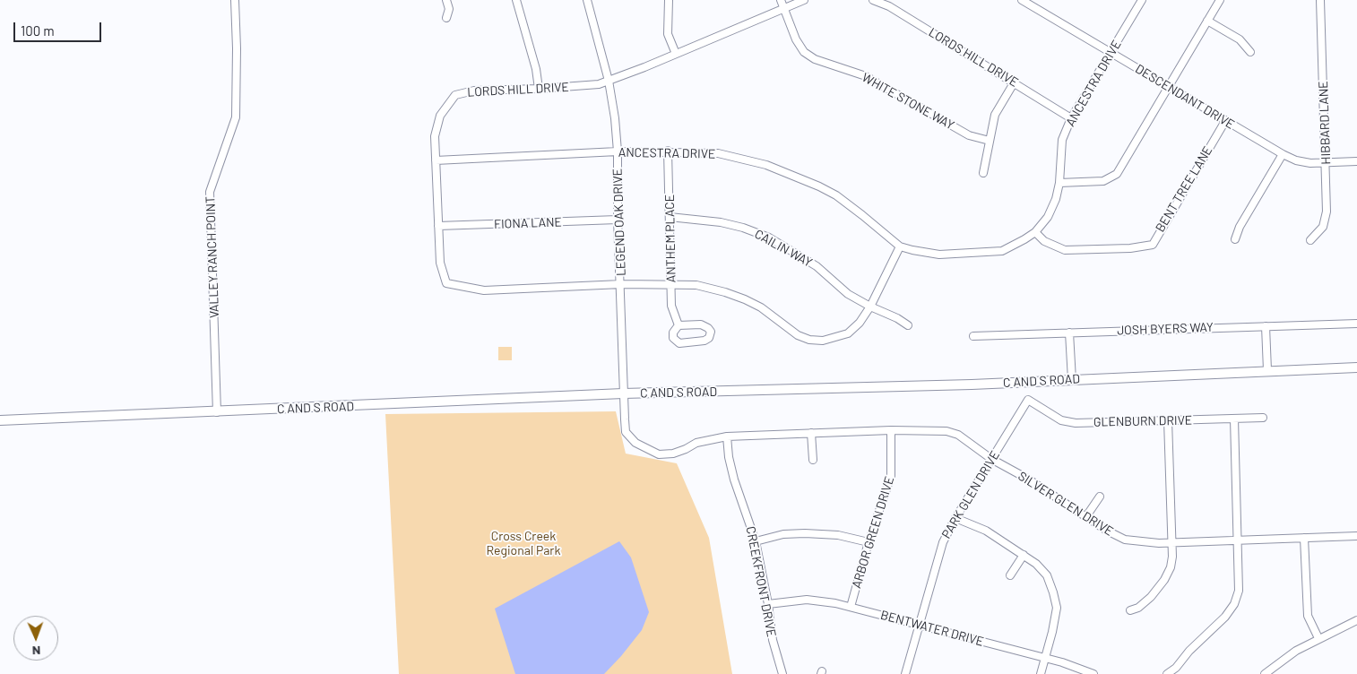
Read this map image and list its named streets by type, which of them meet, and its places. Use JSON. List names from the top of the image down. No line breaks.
{"streets":{"main road":["C AND S ROAD"],"street":["LORDS HILL DRIVE","ANCESTRA DRIVE","DESCENDANT DRIVE","WHITE STONE WAY","HIBBARD LANE","BENT TREE LANE","LEGEND OAK DRIVE","FIONA LANE","ANTHEM PLACE","CAILIN WAY","VALLEY RANCH POINT","JOSH BYERS WAY","GLENBURN DRIVE","PARK GLEN DRIVE","SILVER GLEN DRIVE","ARBOR GREEN DRIVE","CREEKFRONT DRIVE","BENTWATER DRIVE"]},"crossings":[["LORDS HILL DRIVE","ANCESTRA DRIVE"],["LORDS HILL DRIVE","WHITE STONE WAY"],["LORDS HILL DRIVE","LEGEND OAK DRIVE"],["LORDS HILL DRIVE","FIONA LANE"],["ANCESTRA DRIVE","DESCENDANT DRIVE"],["ANCESTRA DRIVE","BENT TREE LANE"],["ANCESTRA DRIVE","LEGEND OAK DRIVE"],["ANCESTRA DRIVE","ANTHEM PLACE"],["DESCENDANT DRIVE","HIBBARD LANE"],["DESCENDANT DRIVE","BENT TREE LANE"],["LEGEND OAK DRIVE","FIONA LANE"],["LEGEND OAK DRIVE","C AND S ROAD"],["LEGEND OAK DRIVE","SILVER GLEN DRIVE"],["ANTHEM PLACE","CAILIN WAY"],["VALLEY RANCH POINT","C AND S ROAD"],["C AND S ROAD","SILVER GLEN DRIVE"],["GLENBURN DRIVE","PARK GLEN DRIVE"],["PARK GLEN DRIVE","SILVER GLEN DRIVE"],["PARK GLEN DRIVE","BENTWATER DRIVE"],["SILVER GLEN DRIVE","ARBOR GREEN DRIVE"],["SILVER GLEN DRIVE","CREEKFRONT DRIVE"],["ARBOR GREEN DRIVE","BENTWATER DRIVE"],["CREEKFRONT DRIVE","BENTWATER DRIVE"]],"parks":["Cross Creek Regional Park"],"scale_bar":"100 m","north":"bottom"}
